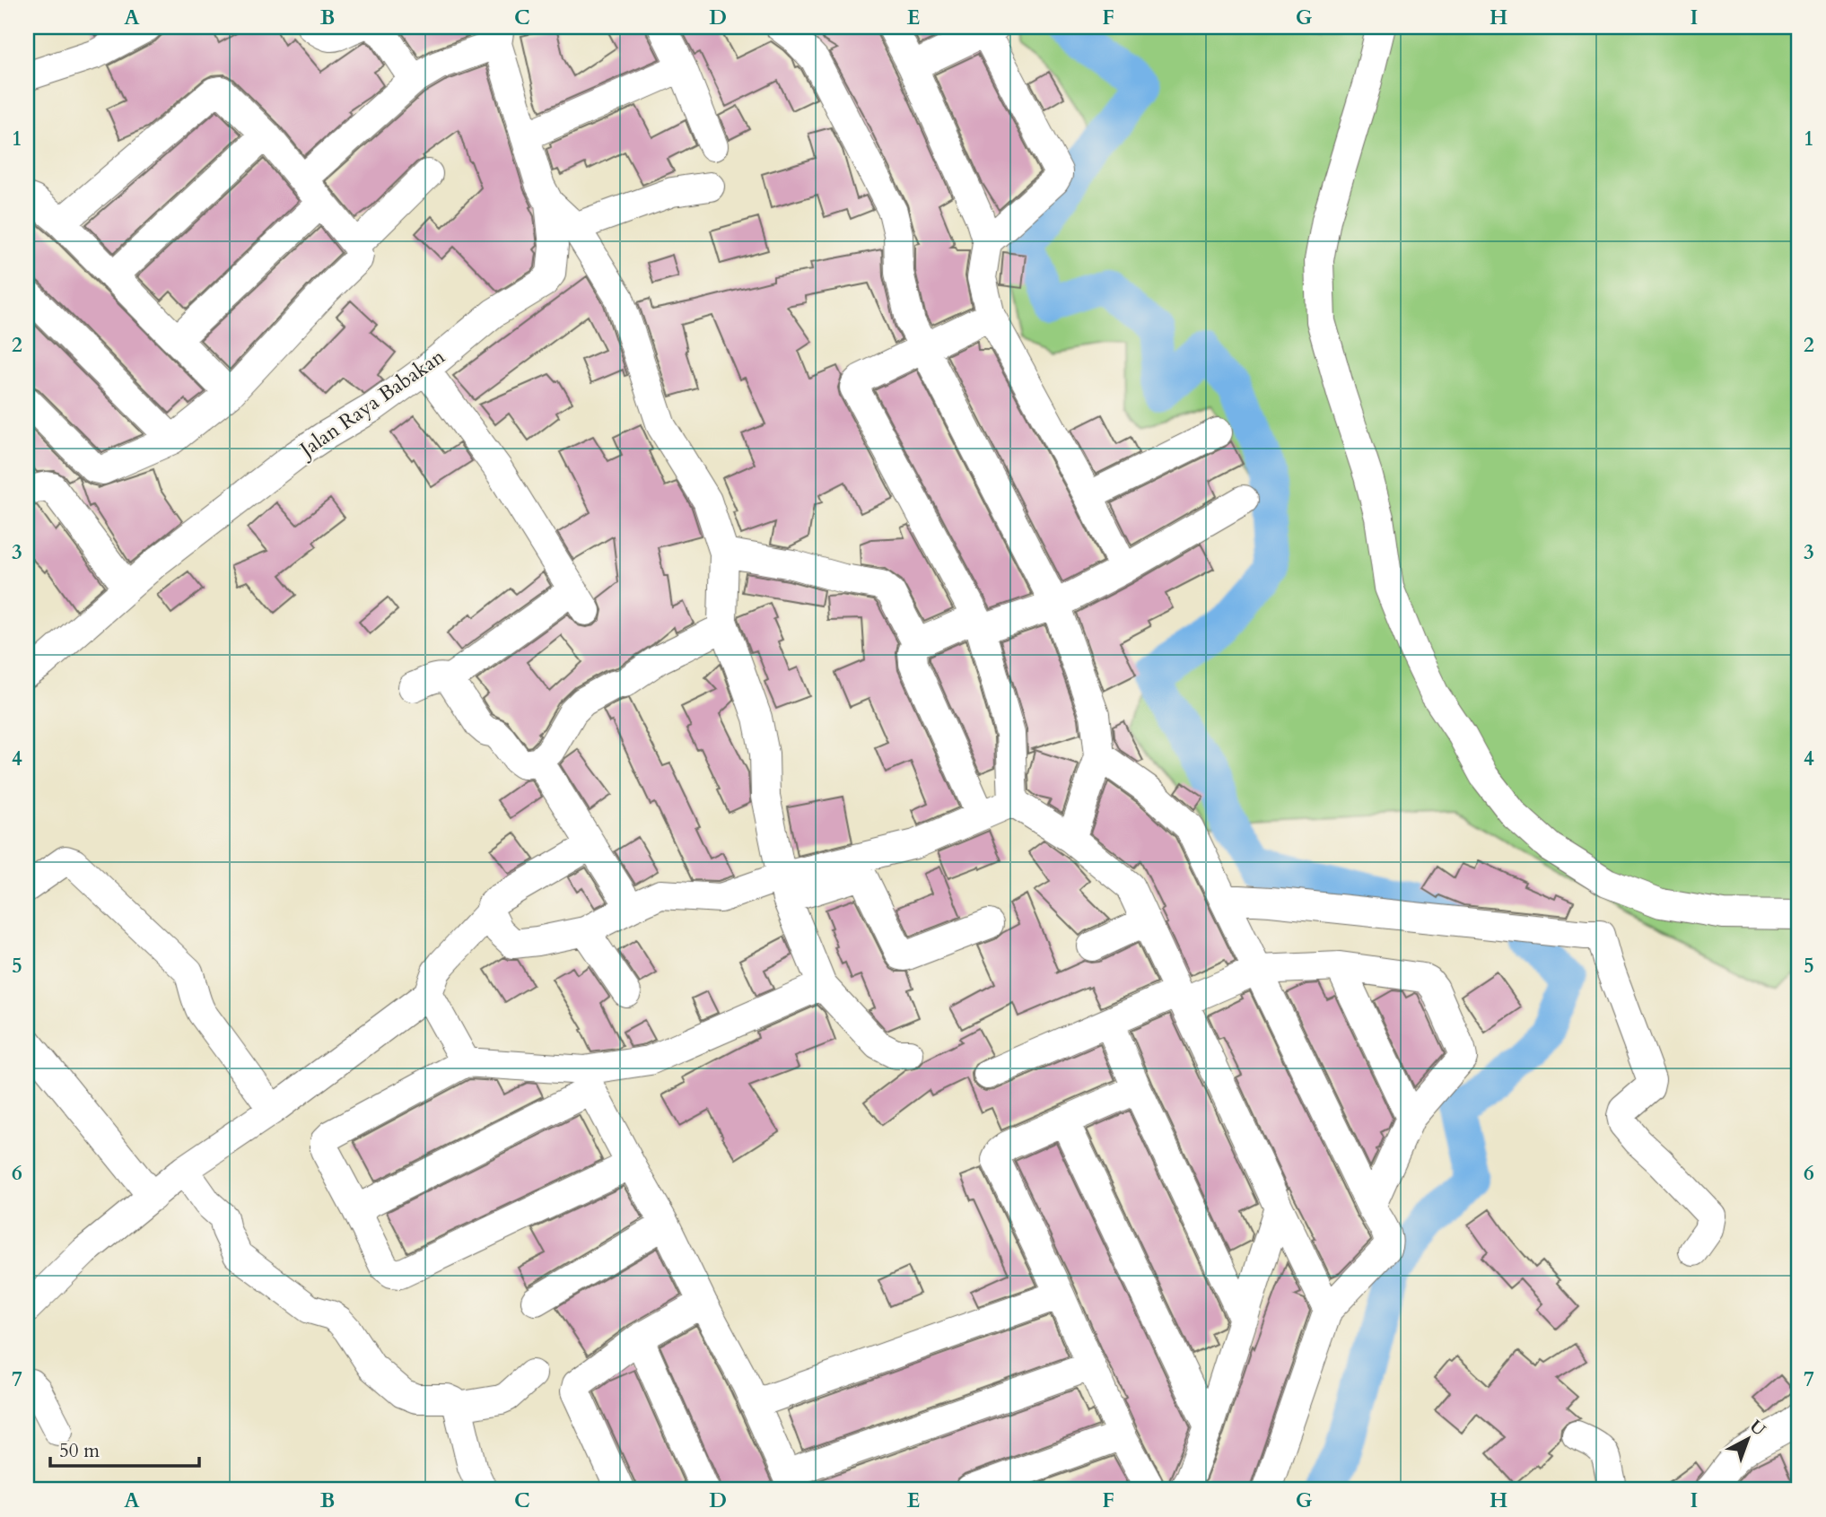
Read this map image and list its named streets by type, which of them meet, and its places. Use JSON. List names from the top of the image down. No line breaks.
{"streets":{"street":["Jalan Raya Babakan"]},"scale_bar":"50 m","north":"top right","grid":{"columns":["A","B","C","D","E","F","G","H","I"],"rows":["1","2","3","4","5","6","7"]}}
